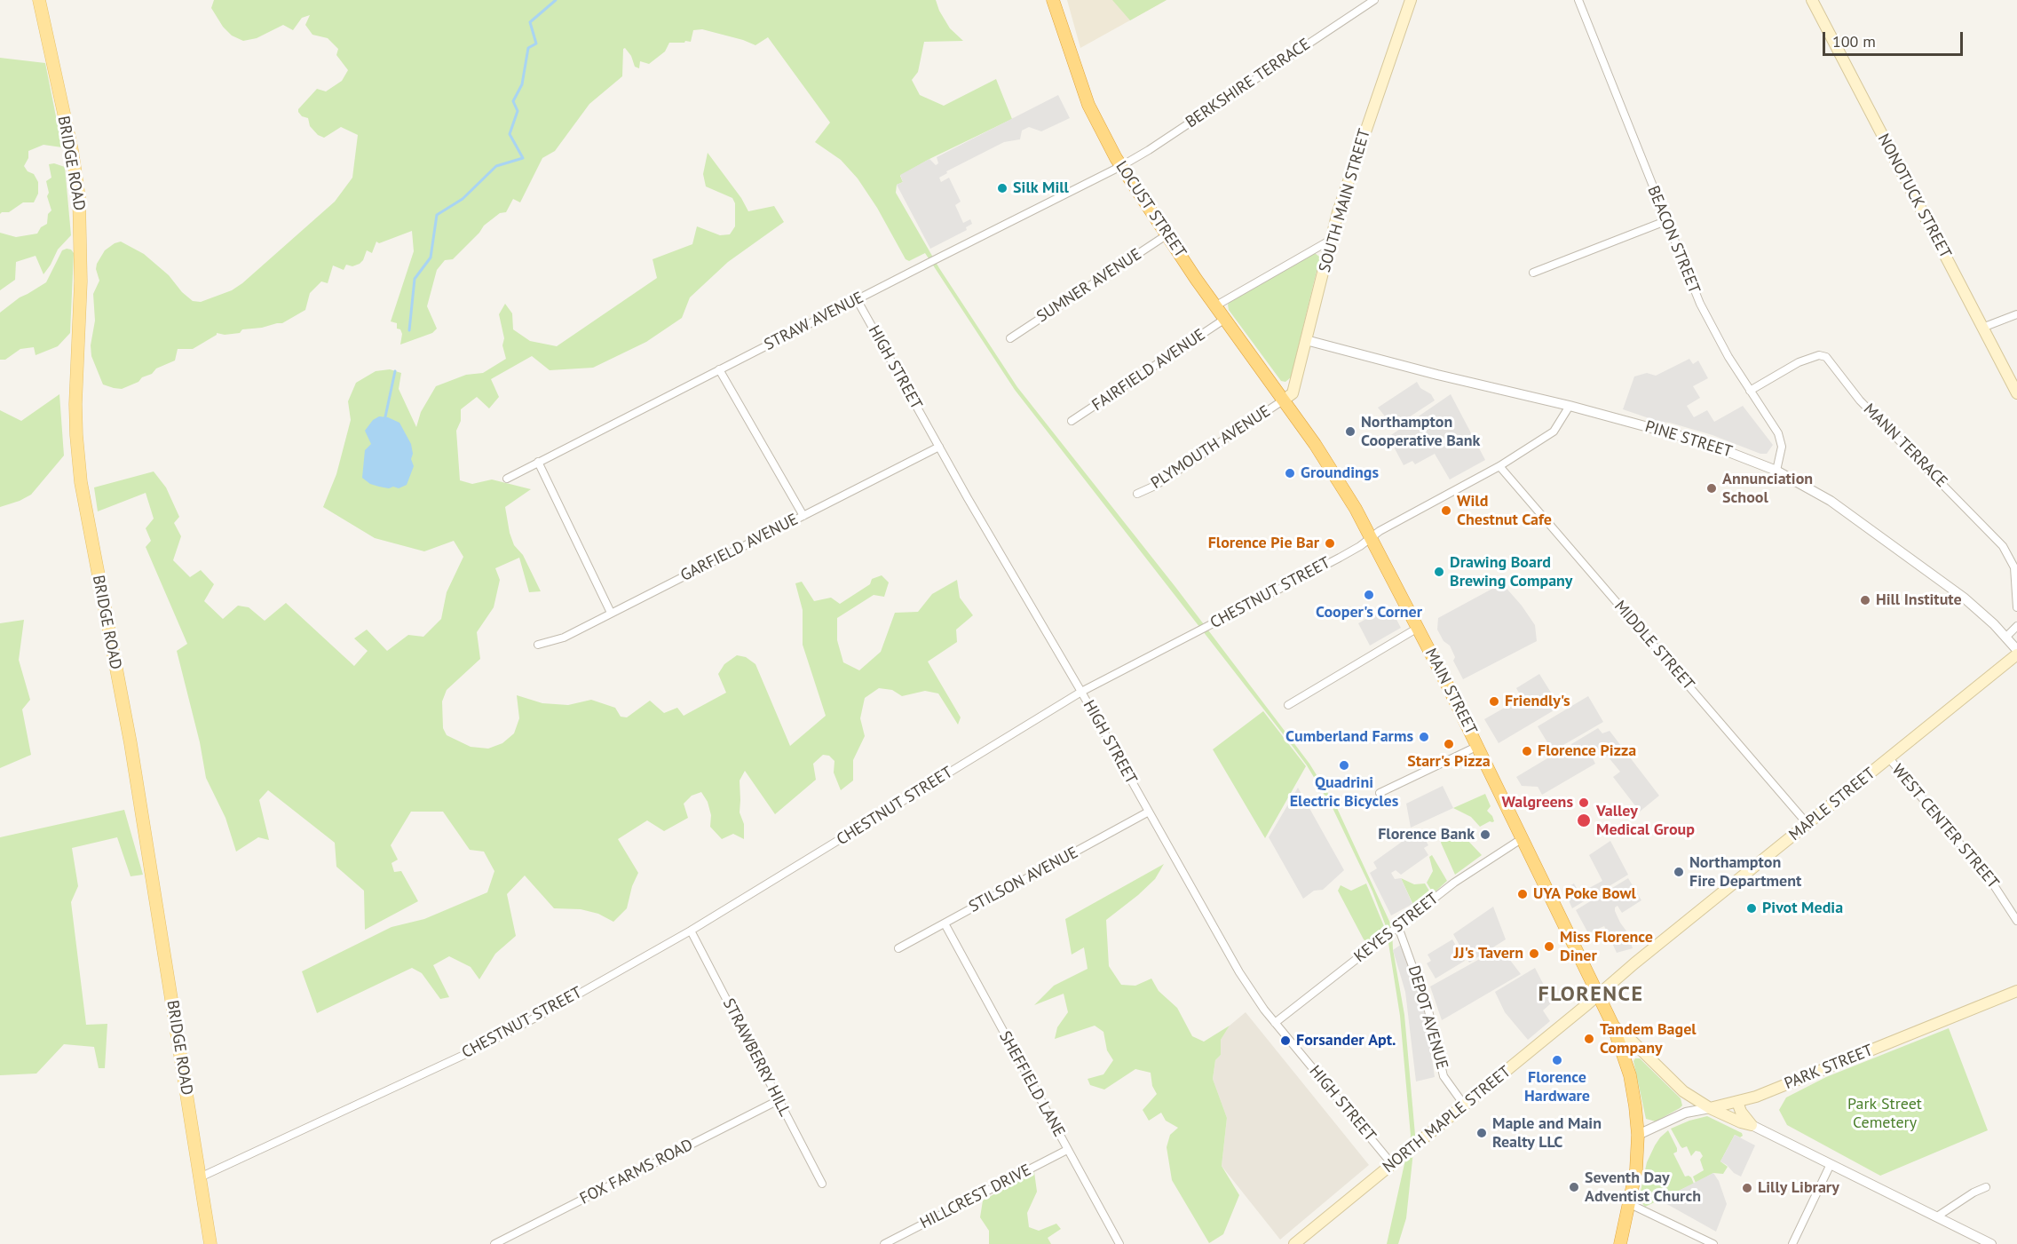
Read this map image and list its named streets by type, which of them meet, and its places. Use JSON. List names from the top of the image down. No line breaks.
{"streets":{"highway":["LOCUST STREET","MAIN STREET"],"main road":["BRIDGE ROAD","NONOTUCK STREET","SOUTH MAIN STREET","MAPLE STREET","PARK STREET","NORTH MAPLE STREET"],"street":["BERKSHIRE TERRACE","BEACON STREET","SUMNER AVENUE","STRAW AVENUE","HIGH STREET","FAIRFIELD AVENUE","PINE STREET","MANN TERRACE","PLYMOUTH AVENUE","GARFIELD AVENUE","CHESTNUT STREET","MIDDLE STREET","WEST CENTER STREET","STILSON AVENUE","KEYES STREET","DEPOT AVENUE","STRAWBERRY HILL","SHEFFIELD LANE","FOX FARMS ROAD","HILLCREST DRIVE"]},"crossings":[["BERKSHIRE TERRACE","LOCUST STREET"],["BERKSHIRE TERRACE","STRAW AVENUE"],["BRIDGE ROAD","CHESTNUT STREET"],["SOUTH MAIN STREET","LOCUST STREET"],["SOUTH MAIN STREET","PINE STREET"],["SOUTH MAIN STREET","PLYMOUTH AVENUE"],["SOUTH MAIN STREET","MAIN STREET"],["LOCUST STREET","SUMNER AVENUE"],["LOCUST STREET","STRAW AVENUE"],["LOCUST STREET","FAIRFIELD AVENUE"],["LOCUST STREET","PLYMOUTH AVENUE"],["LOCUST STREET","MAIN STREET"],["BEACON STREET","PINE STREET"],["BEACON STREET","MANN TERRACE"],["STRAW AVENUE","HIGH STREET"],["HIGH STREET","GARFIELD AVENUE"],["HIGH STREET","CHESTNUT STREET"],["HIGH STREET","STILSON AVENUE"],["HIGH STREET","KEYES STREET"],["HIGH STREET","NORTH MAPLE STREET"],["PINE STREET","CHESTNUT STREET"],["PLYMOUTH AVENUE","MAIN STREET"],["CHESTNUT STREET","MIDDLE STREET"],["CHESTNUT STREET","MAIN STREET"],["CHESTNUT STREET","STRAWBERRY HILL"],["MIDDLE STREET","MAPLE STREET"],["MAIN STREET","MAPLE STREET"],["MAIN STREET","KEYES STREET"],["MAIN STREET","PARK STREET"],["MAIN STREET","NORTH MAPLE STREET"],["MAPLE STREET","WEST CENTER STREET"],["MAPLE STREET","NORTH MAPLE STREET"],["STILSON AVENUE","SHEFFIELD LANE"],["KEYES STREET","DEPOT AVENUE"],["DEPOT AVENUE","NORTH MAPLE STREET"],["STRAWBERRY HILL","FOX FARMS ROAD"],["SHEFFIELD LANE","HILLCREST DRIVE"]],"districts":["FLORENCE"],"parks":["Park Street Cemetery"],"places":["Silk Mill","Northampton Cooperative Bank","Groundings","Annunciation School","Wild Chestnut Cafe","Florence Pie Bar","Drawing Board Brewing Company","Cooper's Corner","Hill Institute","Friendly's","Cumberland Farms","Starr's Pizza","Florence Pizza","Quadrini Electric Bicycles","Walgreens","Valley Medical Group","Florence Bank","Northampton Fire Department","UYA Poke Bowl","Pivot Media","Miss Florence Diner","JJ's Tavern","Tandem Bagel Company","Forsander Apt.","Florence Hardware","Maple and Main Realty LLC","Seventh Day Adventist Church","Lilly Library"],"scale_bar":"100 m"}
